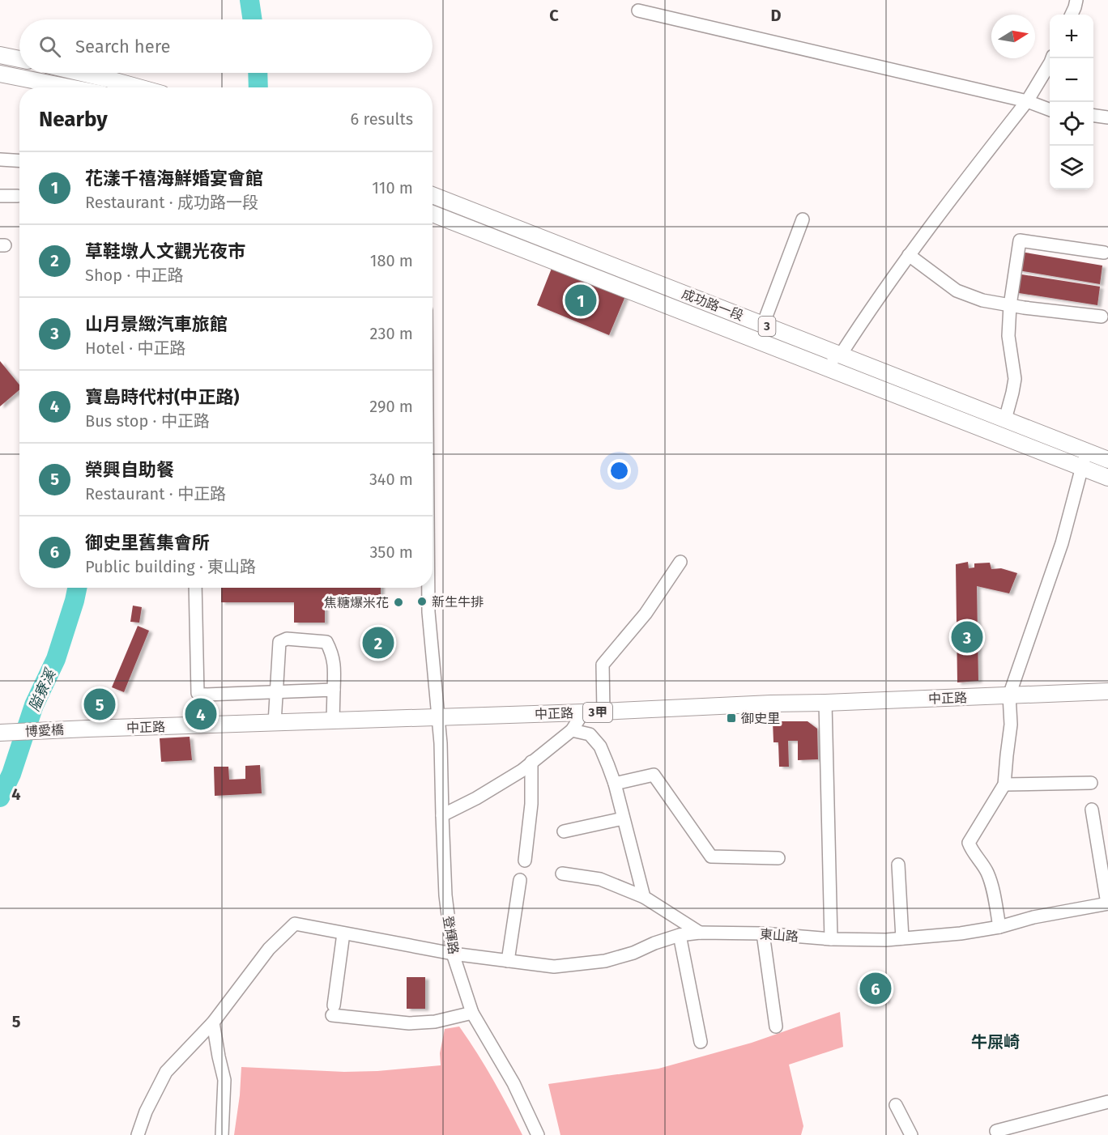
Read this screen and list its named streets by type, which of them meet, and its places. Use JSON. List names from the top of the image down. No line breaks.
{"streets":{"main road":["成功路一段","3","中正路","3甲","博愛橋"],"street":["登輝路","東山路"]},"crossings":[["中正路","博愛橋"],["中正路","登輝路"],["登輝路","東山路"]],"districts":["牛屎崎"],"water":["隘寮溪"],"places":{"other":["新生牛排","焦糖爆米花"],"transit":["御史里"]},"north":"right","page":{"map_buttons":["+","−"],"search":"Search here","heading":["Nearby","6 results"],"list":[{"mark":"1","name":"花漾千禧海鮮婚宴會館","note":"Restaurant · 成功路一段","value":"110 m"},{"mark":"2","name":"草鞋墩人文觀光夜市","note":"Shop · 中正路","value":"180 m"},{"mark":"3","name":"山月景緻汽車旅館","note":"Hotel · 中正路","value":"230 m"},{"mark":"4","name":"寶島時代村(中正路)","note":"Bus stop · 中正路","value":"290 m"},{"mark":"5","name":"榮興自助餐","note":"Restaurant · 中正路","value":"340 m"},{"mark":"6","name":"御史里舊集會所","note":"Public building · 東山路","value":"350 m"}],"pins":["1","3","2","5","4","6"]},"grid":{"columns":["C","D"],"rows":["4","5"]}}
